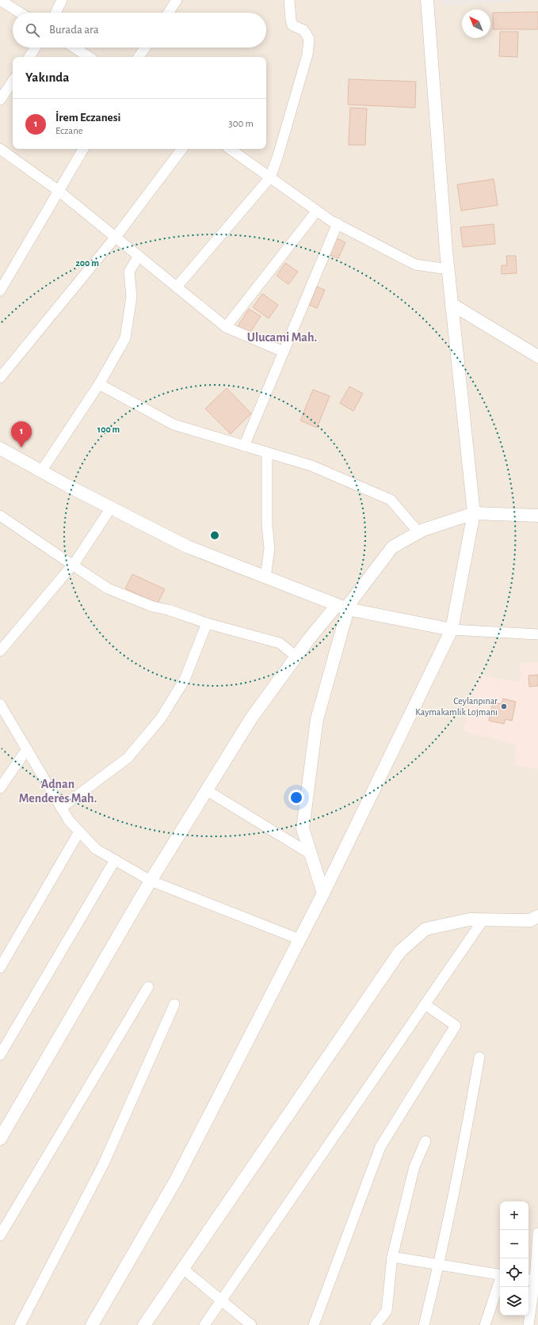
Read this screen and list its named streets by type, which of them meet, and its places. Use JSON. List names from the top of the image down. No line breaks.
{"districts":["Ulucami Mah.","Adnan Menderes Mah."],"places":["Ceylanpınar Kaymakamlık Lojmanı"],"north":"top left","page":{"search":"Burada ara","heading":"Yakında","list":[{"mark":"1","name":"İrem Eczanesi","note":"Eczane","value":"300 m"}],"pins":"1","map_buttons":["+","−"]},"rings":["200 m","100 m"]}
